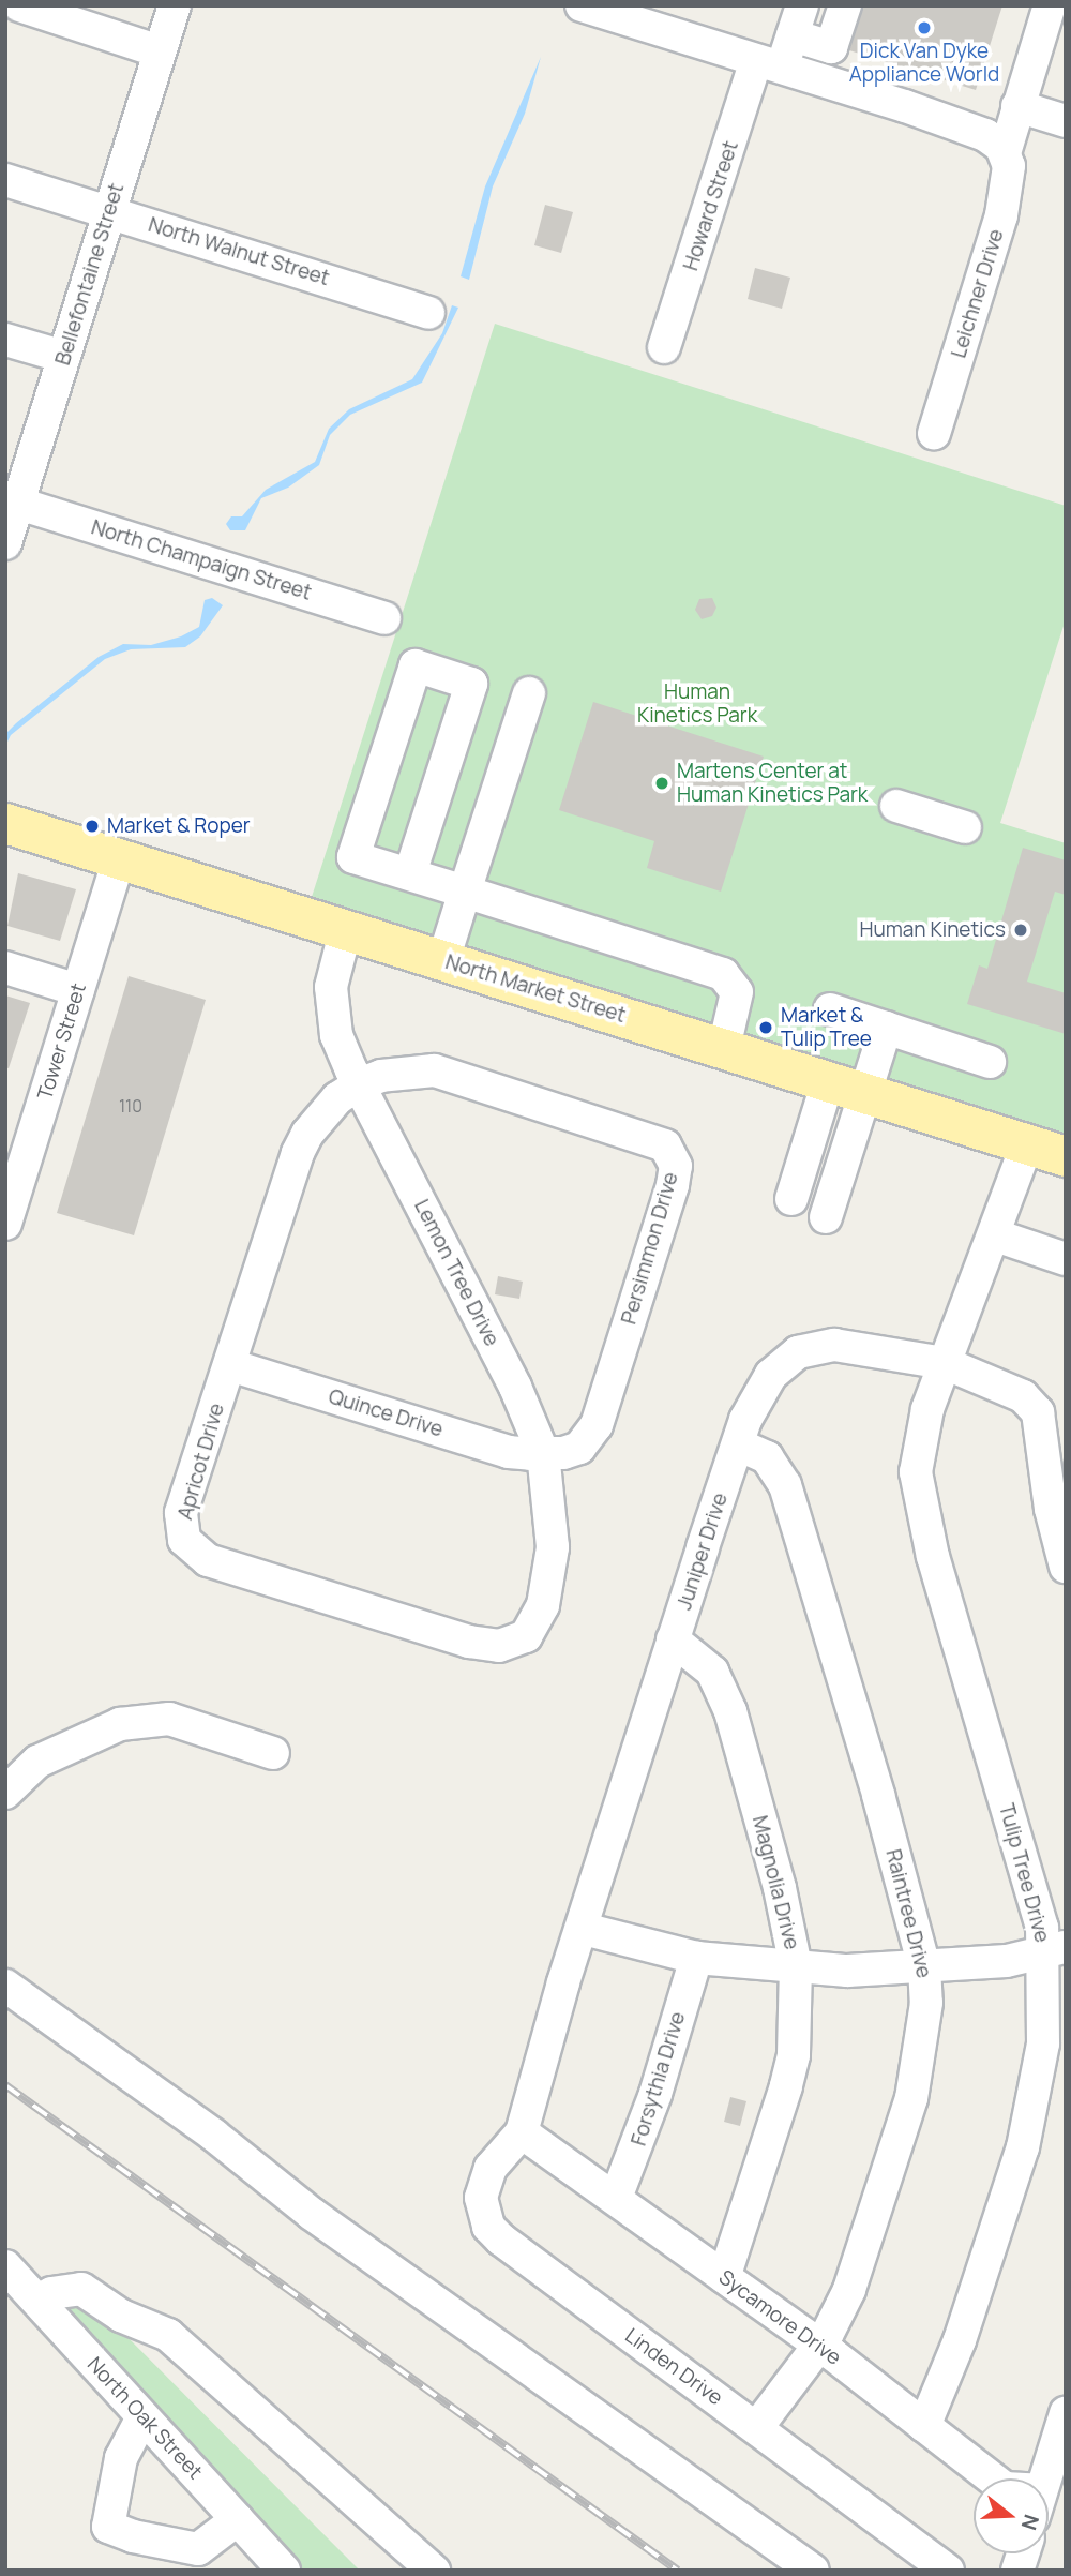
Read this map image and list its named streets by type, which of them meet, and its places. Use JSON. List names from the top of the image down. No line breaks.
{"streets":{"main road":["North Market Street"],"street":["Howard Street","North Walnut Street","Bellefontaine Street","Leichner Drive","North Champaign Street","Tower Street","Persimmon Drive","Lemon Tree Drive","Quince Drive","Apricot Drive","Juniper Drive","Tulip Tree Drive","Magnolia Drive","Raintree Drive","Forsythia Drive","Sycamore Drive","Linden Drive","North Oak Street"]},"crossings":[["North Walnut Street","Bellefontaine Street"],["Bellefontaine Street","North Champaign Street"],["North Market Street","Tower Street"],["North Market Street","Lemon Tree Drive"],["Persimmon Drive","Lemon Tree Drive"],["Persimmon Drive","Quince Drive"],["Persimmon Drive","Apricot Drive"],["Lemon Tree Drive","Quince Drive"],["Lemon Tree Drive","Apricot Drive"],["Quince Drive","Apricot Drive"],["Juniper Drive","Tulip Tree Drive"],["Juniper Drive","Magnolia Drive"],["Juniper Drive","Raintree Drive"],["Juniper Drive","Sycamore Drive"],["Juniper Drive","Linden Drive"],["Tulip Tree Drive","Sycamore Drive"],["Magnolia Drive","Sycamore Drive"],["Raintree Drive","Sycamore Drive"],["Raintree Drive","Linden Drive"],["Forsythia Drive","Sycamore Drive"],["Sycamore Drive","Linden Drive"]],"parks":["Human Kinetics Park"],"places":["Dick Van Dyke Appliance World","Martens Center at Human Kinetics Park","Market & Roper","Human Kinetics","Market & Tulip Tree"],"house_numbers":["110"],"north":"right"}
